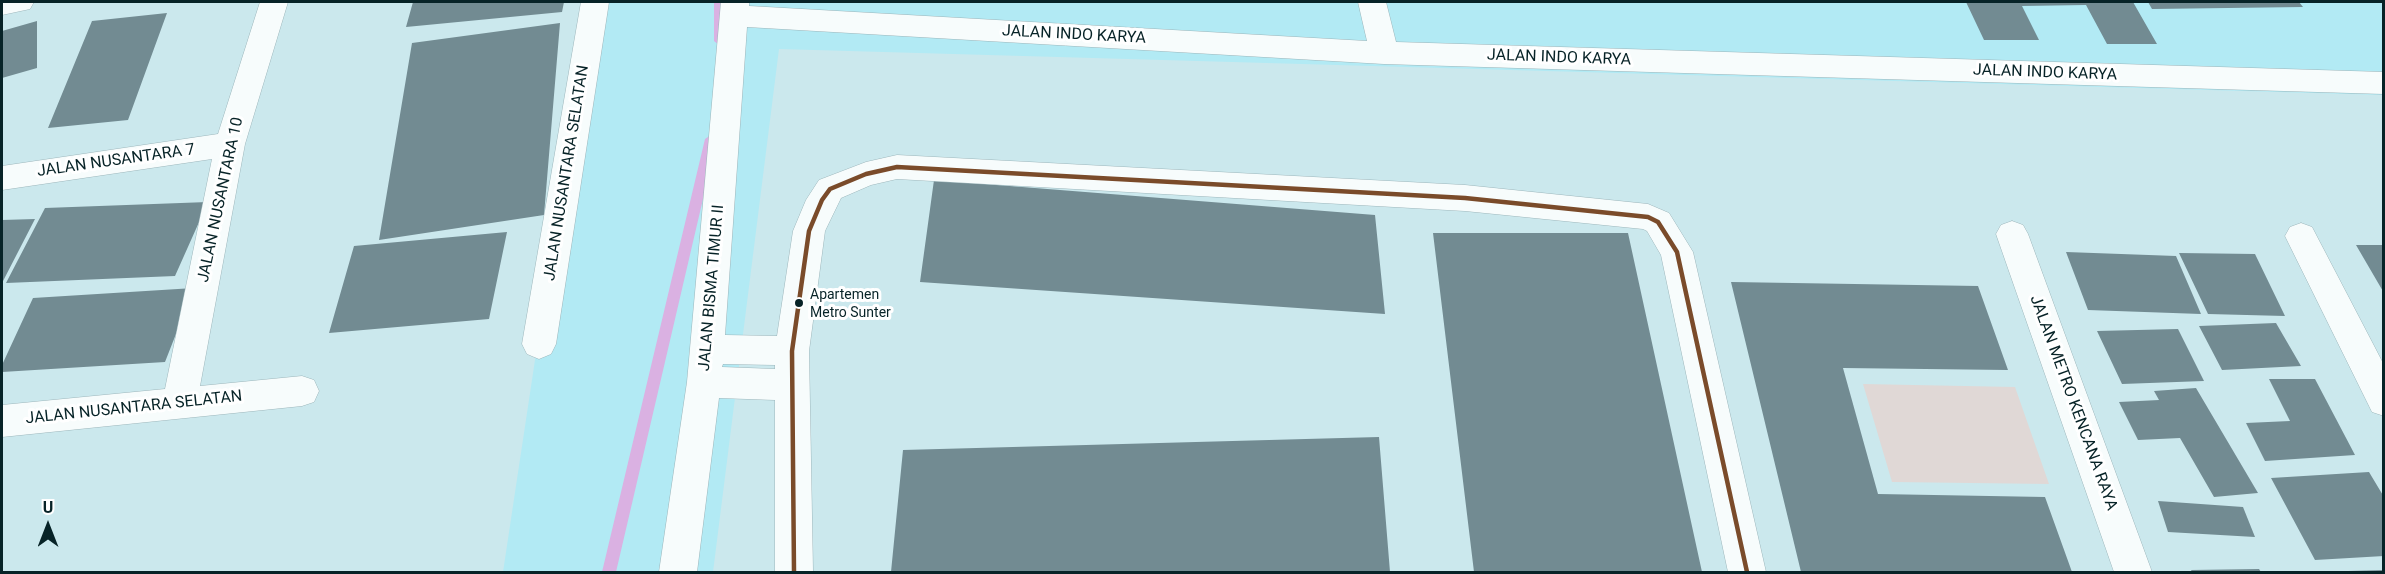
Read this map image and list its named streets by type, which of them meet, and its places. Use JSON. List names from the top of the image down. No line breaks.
{"streets":{"street":["JALAN INDO KARYA","JALAN NUSANTARA 7","JALAN NUSANTARA SELATAN","JALAN NUSANTARA 10","JALAN BISMA TIMUR II","JALAN METRO KENCANA RAYA"]},"crossings":[["JALAN INDO KARYA","JALAN BISMA TIMUR II"],["JALAN NUSANTARA 7","JALAN NUSANTARA 10"],["JALAN NUSANTARA SELATAN","JALAN NUSANTARA 10"]],"places":["Apartemen Metro Sunter"],"north":"top"}
